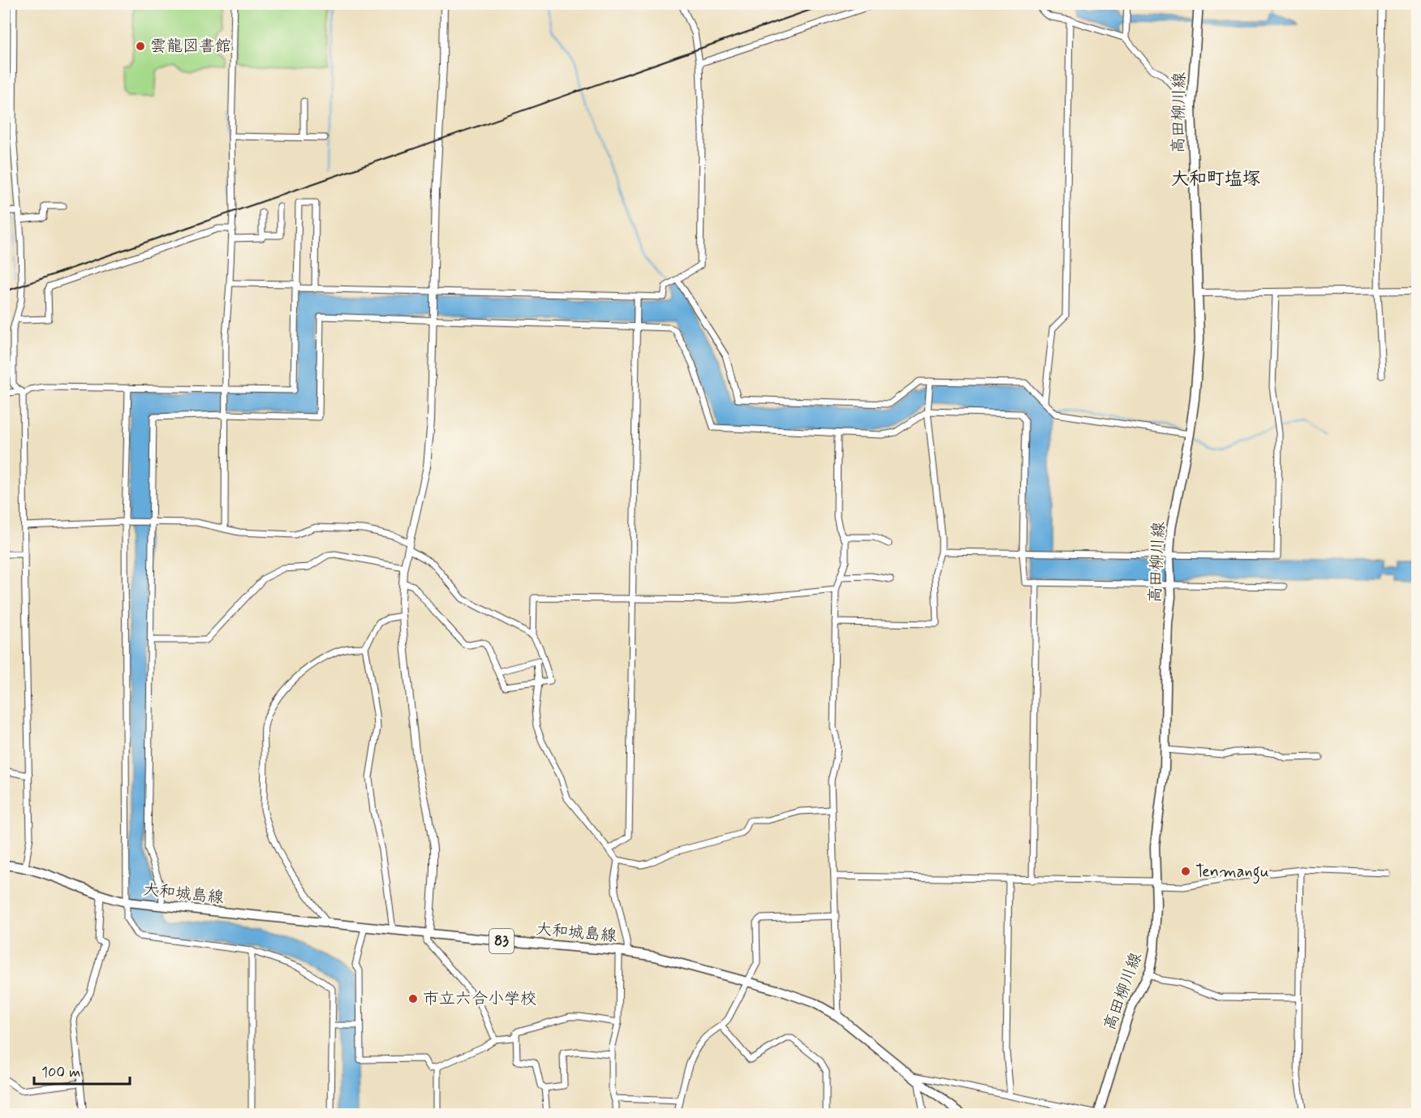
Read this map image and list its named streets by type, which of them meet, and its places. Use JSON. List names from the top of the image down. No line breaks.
{"streets":{"main road":["高田柳川線","大和城島線","83"]},"districts":["大和町塩塚"],"places":["雲龍図書館","Tenmangu","市立六合小学校"],"scale_bar":"100 m"}
